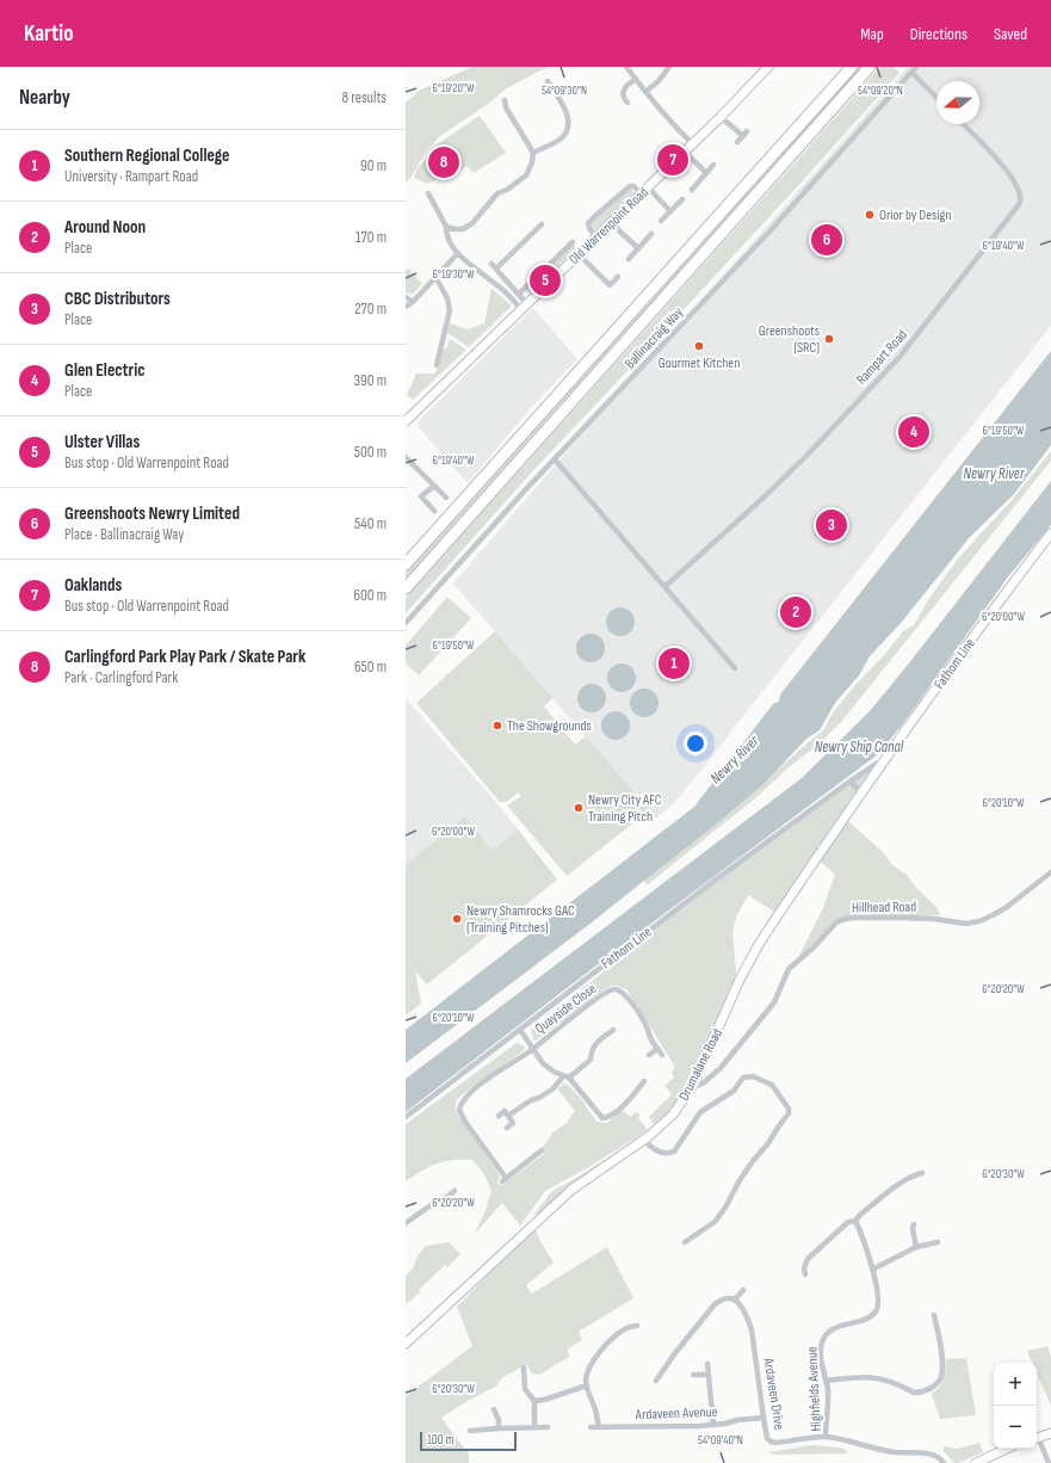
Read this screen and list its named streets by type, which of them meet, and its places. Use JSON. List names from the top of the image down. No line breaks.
{"streets":{"main road":["Old Warrenpoint Road","Fathom Line","Drumalane Road"],"street":["Ballinacraig Way","Rampart Road","Hillhead Road","Quayside Close","Highfields Avenue","Ardaveen Drive","Ardaveen Avenue"]},"crossings":[["Fathom Line","Quayside Close"],["Fathom Line","Drumalane Road"],["Hillhead Road","Drumalane Road"],["Highfields Avenue","Ardaveen Drive"],["Ardaveen Drive","Ardaveen Avenue"]],"water":["Newry River","Newry Ship Canal"],"places":["Orior by Design","Greenshoots (SRC)","Gourmet Kitchen","The Showgrounds","Newry City AFC Training Pitch","Newry Shamrocks GAC (Training Pitches)"],"scale_bar":"100 m","north":"left","page":{"header":"Kartio","nav":["Map","Directions","Saved"],"heading":["Nearby","8 results"],"list":[{"mark":"1","name":"Southern Regional College","note":"University · Rampart Road","value":"90 m"},{"mark":"2","name":"Around Noon","note":"Place","value":"170 m"},{"mark":"3","name":"CBC Distributors","note":"Place","value":"270 m"},{"mark":"4","name":"Glen Electric","note":"Place","value":"390 m"},{"mark":"5","name":"Ulster Villas","note":"Bus stop · Old Warrenpoint Road","value":"500 m"},{"mark":"6","name":"Greenshoots Newry Limited","note":"Place · Ballinacraig Way","value":"540 m"},{"mark":"7","name":"Oaklands","note":"Bus stop · Old Warrenpoint Road","value":"600 m"},{"mark":"8","name":"Carlingford Park Play Park / Skate Park","note":"Park · Carlingford Park","value":"650 m"}],"pins":["7","8","6","5","4","3","2","1"],"map_buttons":["+","−"],"scale":"100 m"},"coordinates":["6°19'20\"W","54°09'30\"N","54°09'20\"N","6°19'40\"W","6°19'30\"W","6°19'50\"W","6°20'00\"W","6°20'10\"W","6°20'20\"W","6°20'30\"W","54°09'40\"N"]}
